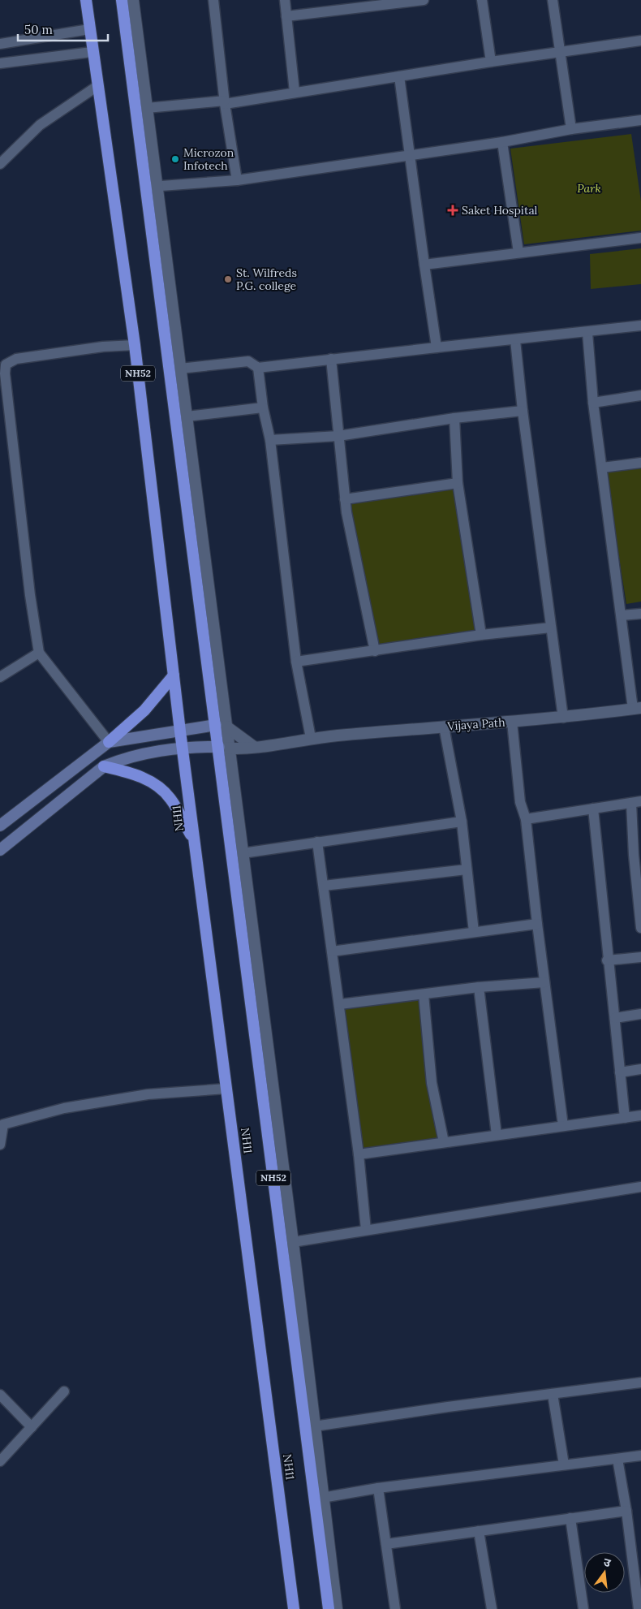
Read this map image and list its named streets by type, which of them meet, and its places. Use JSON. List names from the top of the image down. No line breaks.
{"streets":{"highway":["NH52","NH11"],"street":["Vijaya Path"]},"crossings":[["NH52","Vijaya Path"],["NH52","NH11"]],"parks":["Park"],"places":{"other":["Microzon Infotech","St. Wilfreds P.G. college"],"health":["Saket Hospital"]},"scale_bar":"50 m","north":"top"}
